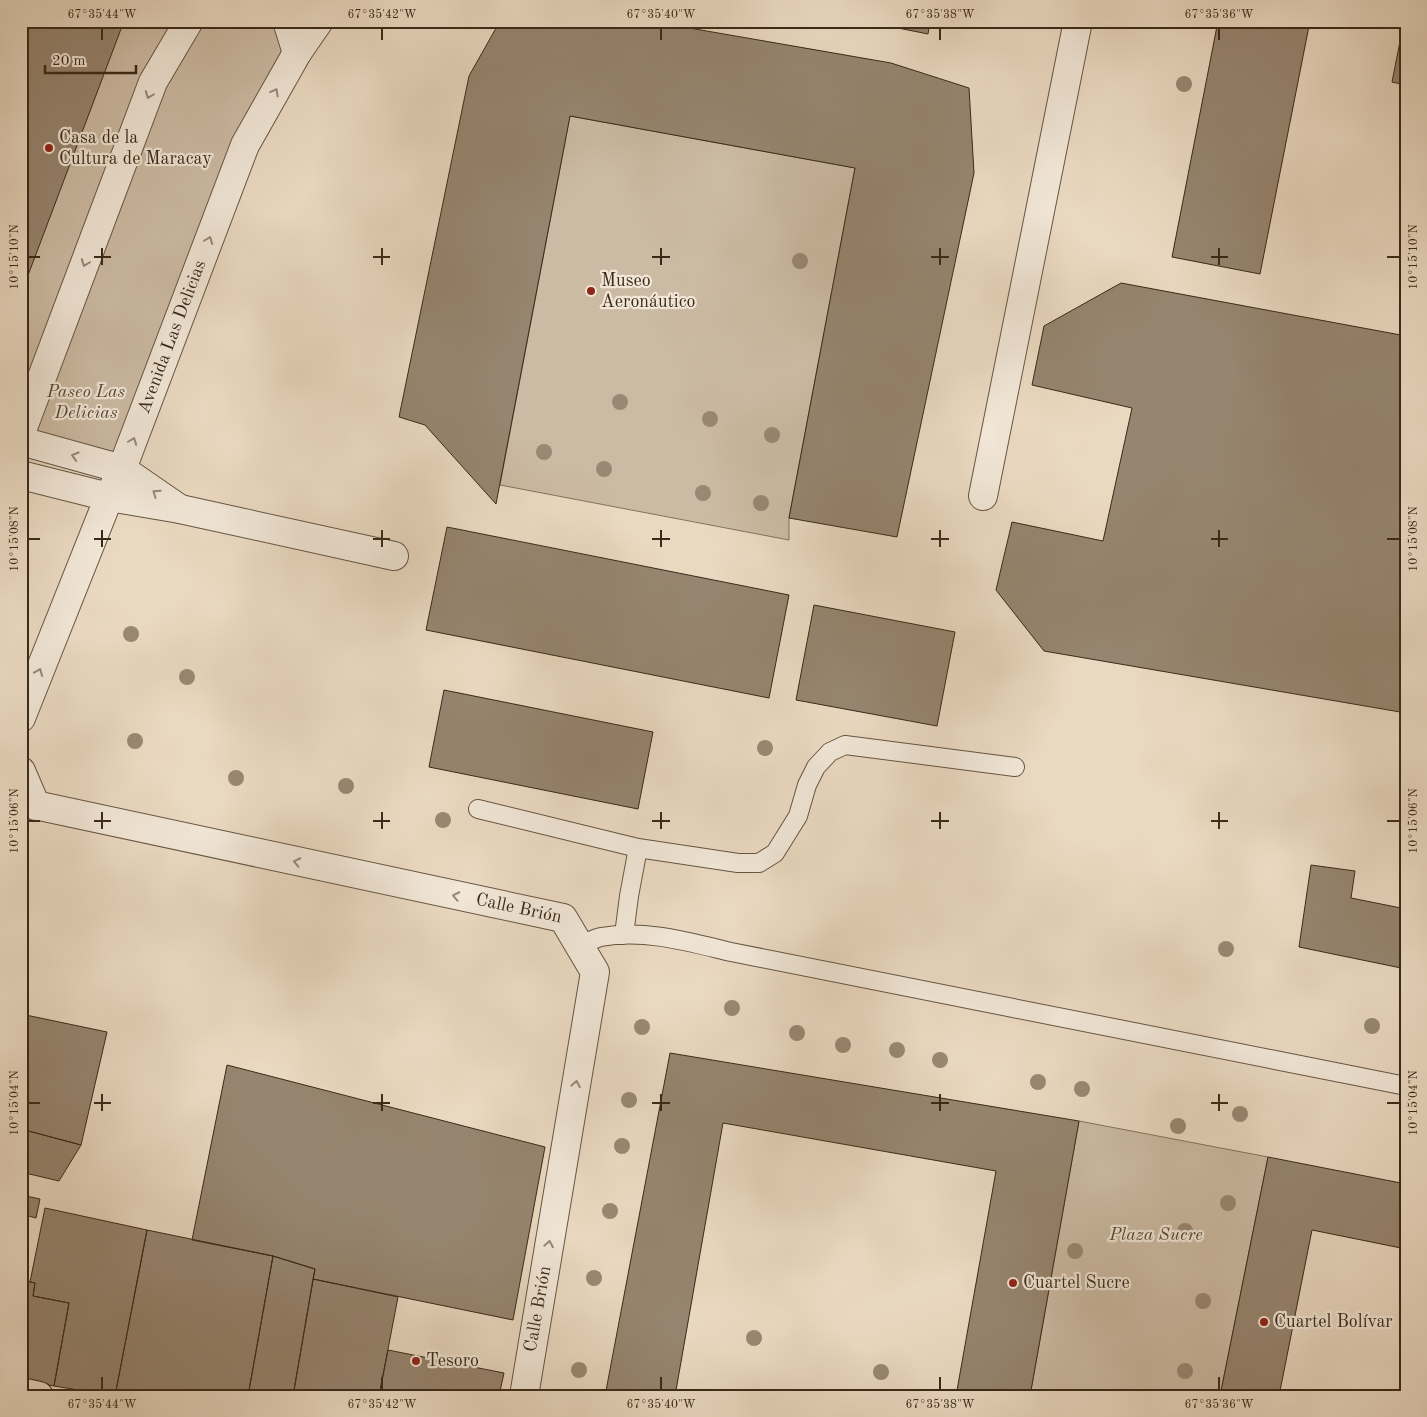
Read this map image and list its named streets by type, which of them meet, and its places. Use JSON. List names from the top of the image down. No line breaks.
{"streets":{"street":["Avenida Las Delicias","Calle Brión"]},"parks":["Paseo Las Delicias","Plaza Sucre"],"places":["Casa de la Cultura de Maracay","Museo Aeronáutico","Cuartel Sucre","Cuartel Bolívar","Tesoro"],"scale_bar":"20 m","coordinates":["67°35'44\"W","67°35'42\"W","67°35'40\"W","67°35'38\"W","67°35'36\"W","10°15'10\"N","10°15'08\"N","10°15'06\"N","10°15'04\"N"]}
